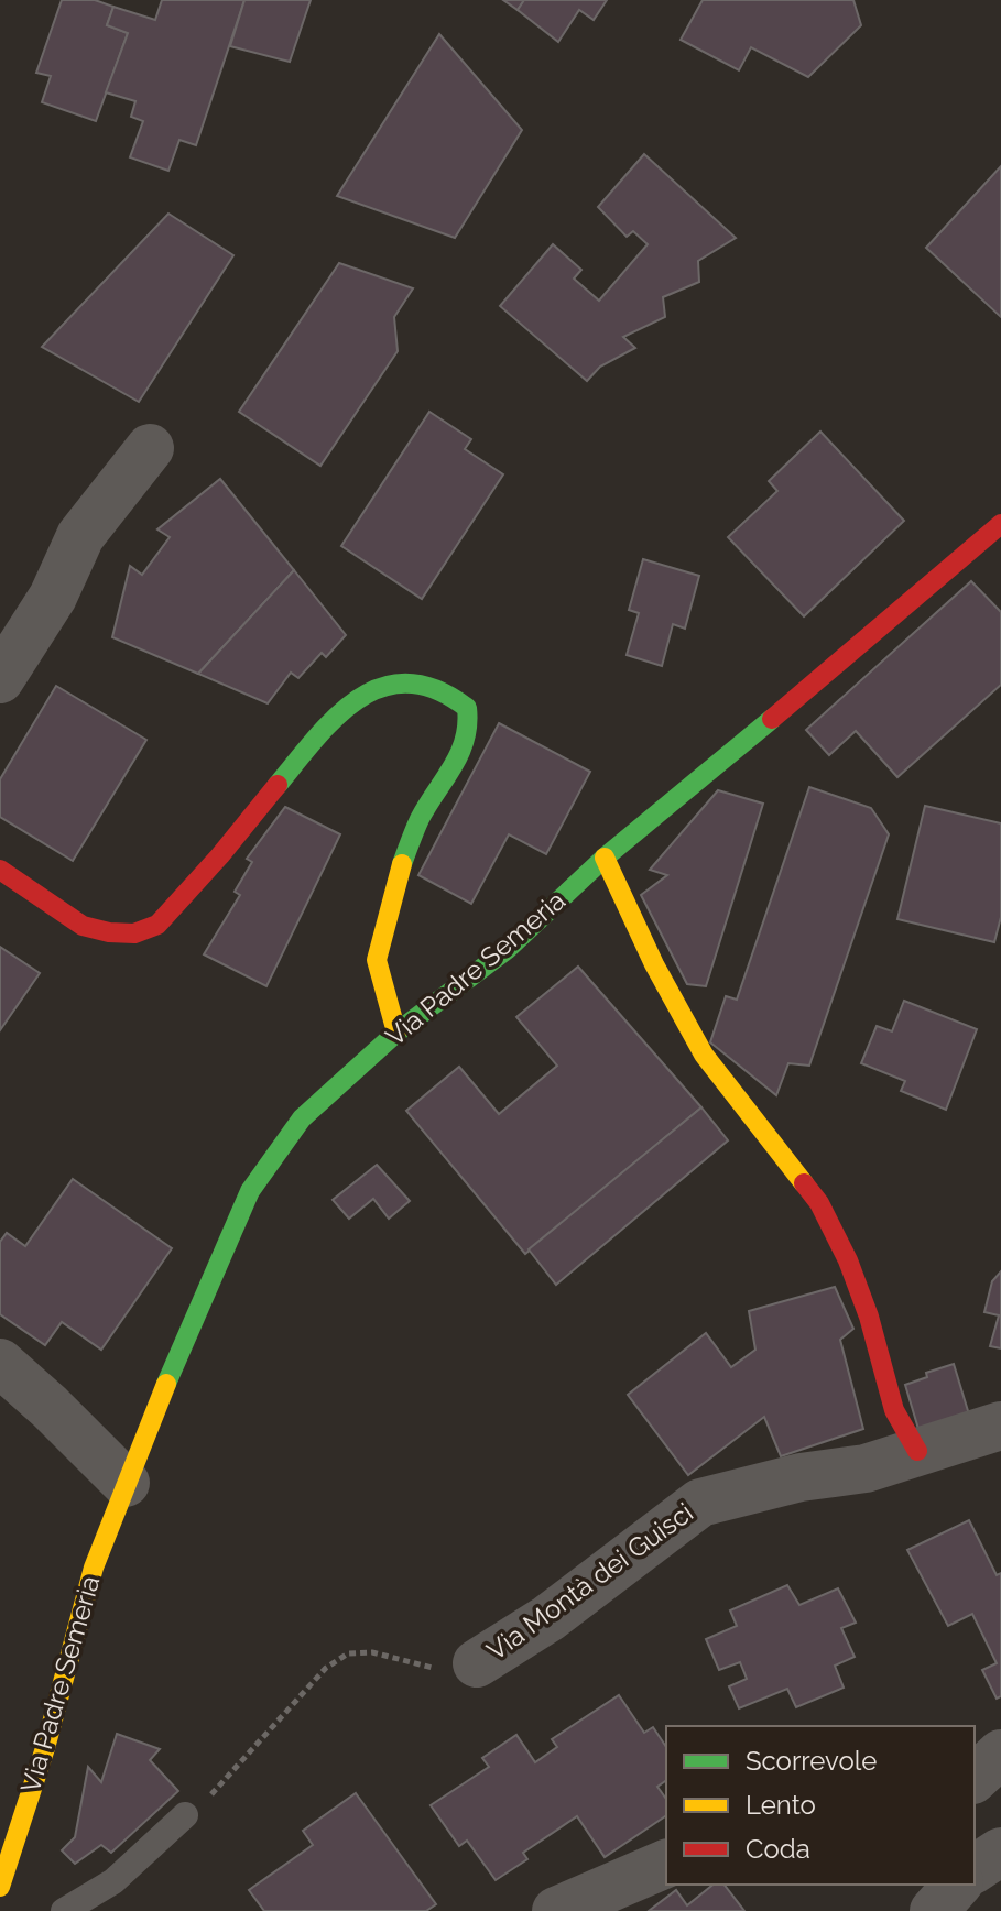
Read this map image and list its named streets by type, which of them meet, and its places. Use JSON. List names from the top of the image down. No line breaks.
{"streets":{"main road":["Via Padre Semeria"],"street":["Via Montà dei Guisci"]},"legend":["Scorrevole","Lento","Coda"]}
